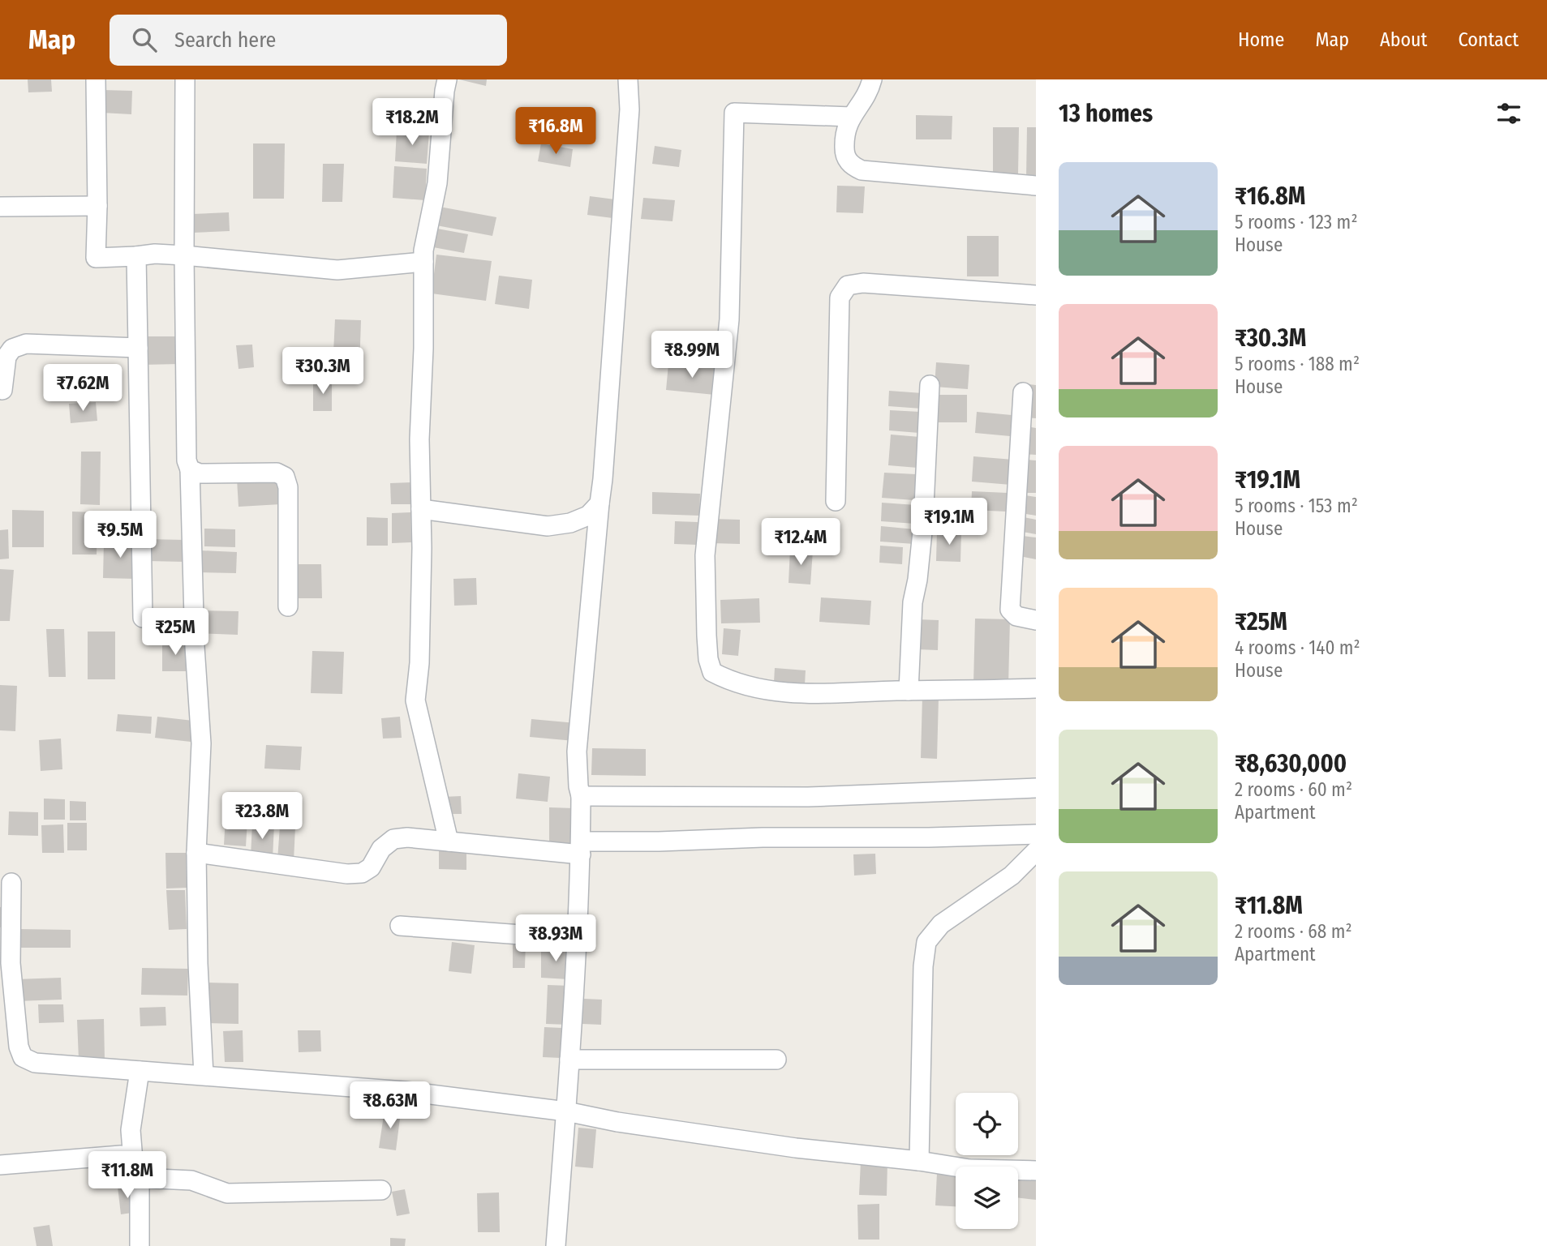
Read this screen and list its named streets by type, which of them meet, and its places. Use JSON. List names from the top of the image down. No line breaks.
{"page":{"header":"Map","search":"Search here","nav":["Home","Map","About","Contact"],"heading":"13 homes","price":["₹18.2M","₹16.8M","₹8.99M","₹30.3M","₹7.62M","₹19.1M","₹9.5M","₹12.4M","₹25M","₹23.8M","₹8.93M","₹8.63M","₹11.8M"],"list":[{"name":"₹16.8M","note":"5 rooms · 123 m² · House"},{"name":"₹30.3M","note":"5 rooms · 188 m² · House"},{"name":"₹19.1M","note":"5 rooms · 153 m² · House"},{"name":"₹25M","note":"4 rooms · 140 m² · House"},{"name":"₹8,630,000","note":"2 rooms · 60 m² · Apartment"},{"name":"₹11.8M","note":"2 rooms · 68 m² · Apartment"}]}}
